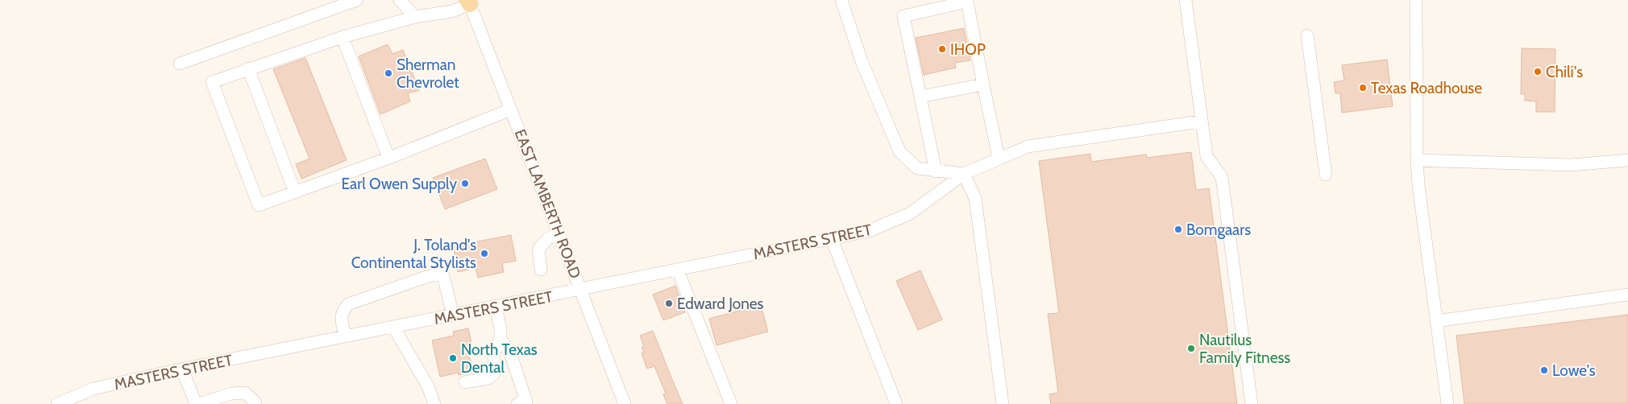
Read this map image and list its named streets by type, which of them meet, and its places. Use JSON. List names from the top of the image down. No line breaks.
{"streets":{"street":["EAST LAMBERTH ROAD","MASTERS STREET"]},"crossings":[["EAST LAMBERTH ROAD","MASTERS STREET"]],"places":["IHOP","Chili's","Sherman Chevrolet","Texas Roadhouse","Earl Owen Supply","Bomgaars","J. Toland's Continental Stylists","Edward Jones","Nautilus Family Fitness","North Texas Dental","Lowe's"]}
